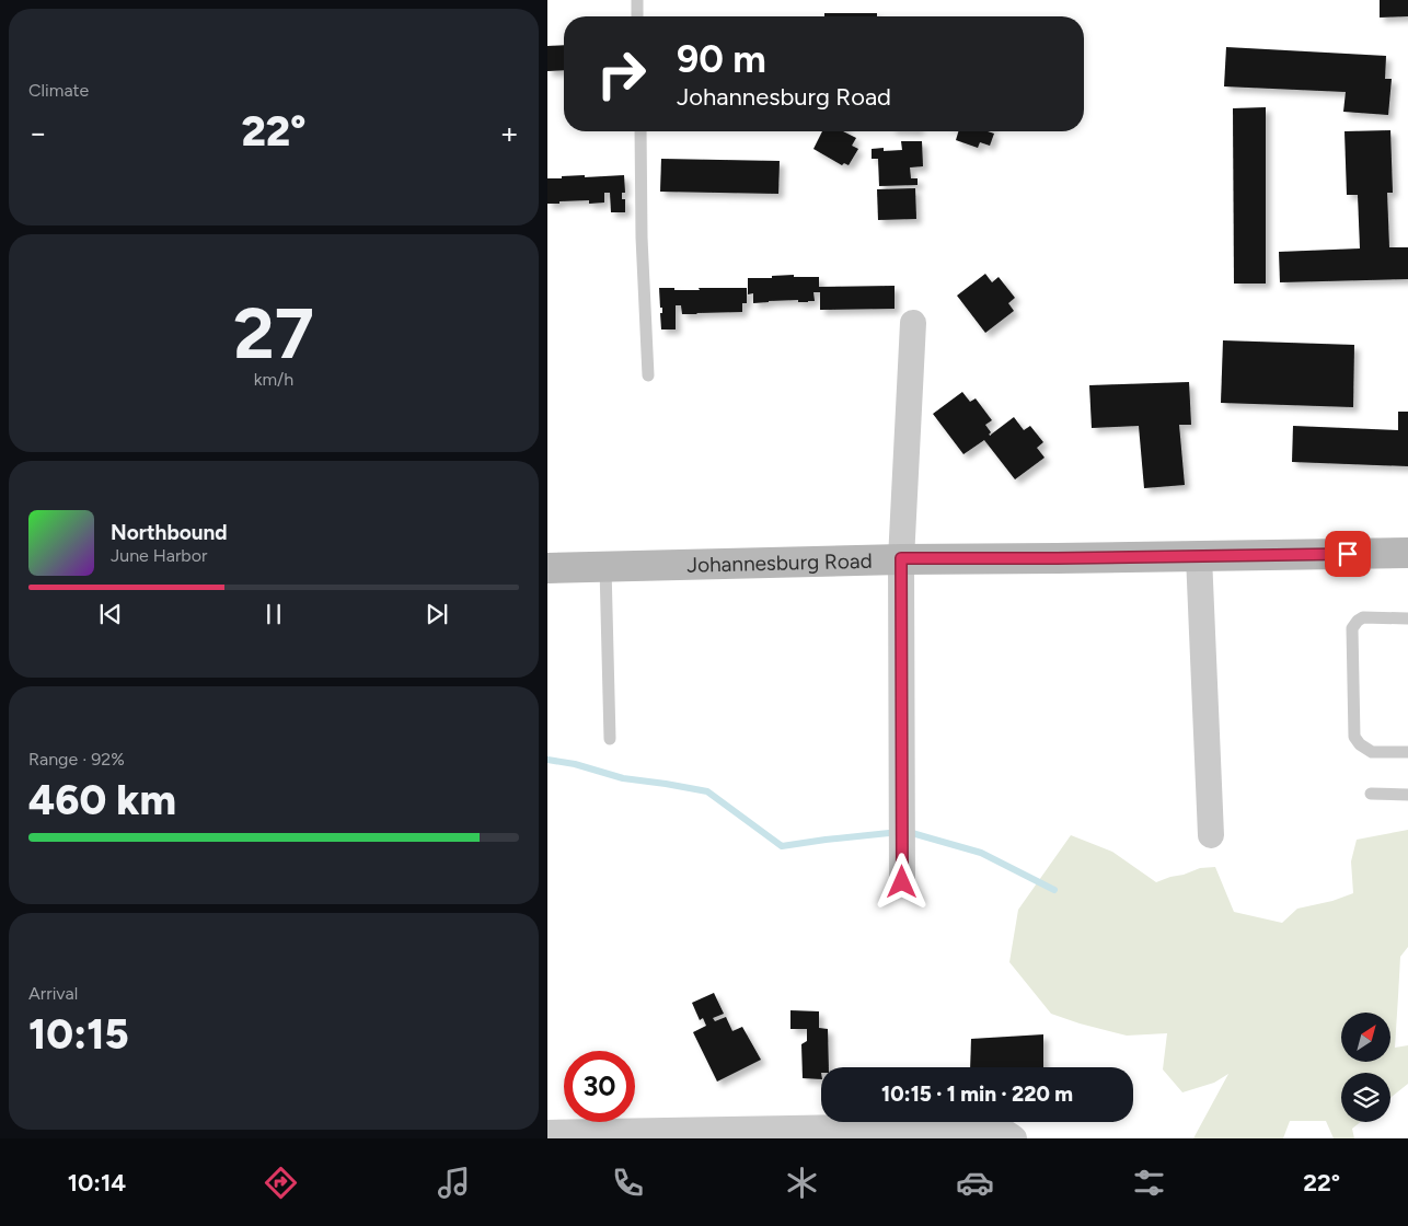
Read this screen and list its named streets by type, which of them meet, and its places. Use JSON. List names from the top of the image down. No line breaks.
{"streets":{"main road":["Johannesburg Road"]},"north":"top right","page":{"tile":["Climate",["27","km/h"],["Range · 92%","460 km"],["Arrival","10:15"]],"turn":["90 m","Johannesburg Road"],"heat":["−","22°","+"],"song":["Northbound","June Harbor"],"limit":"30","trip":"10:15 · 1 min · 220 m","tabs":["10:14","22°"]}}
